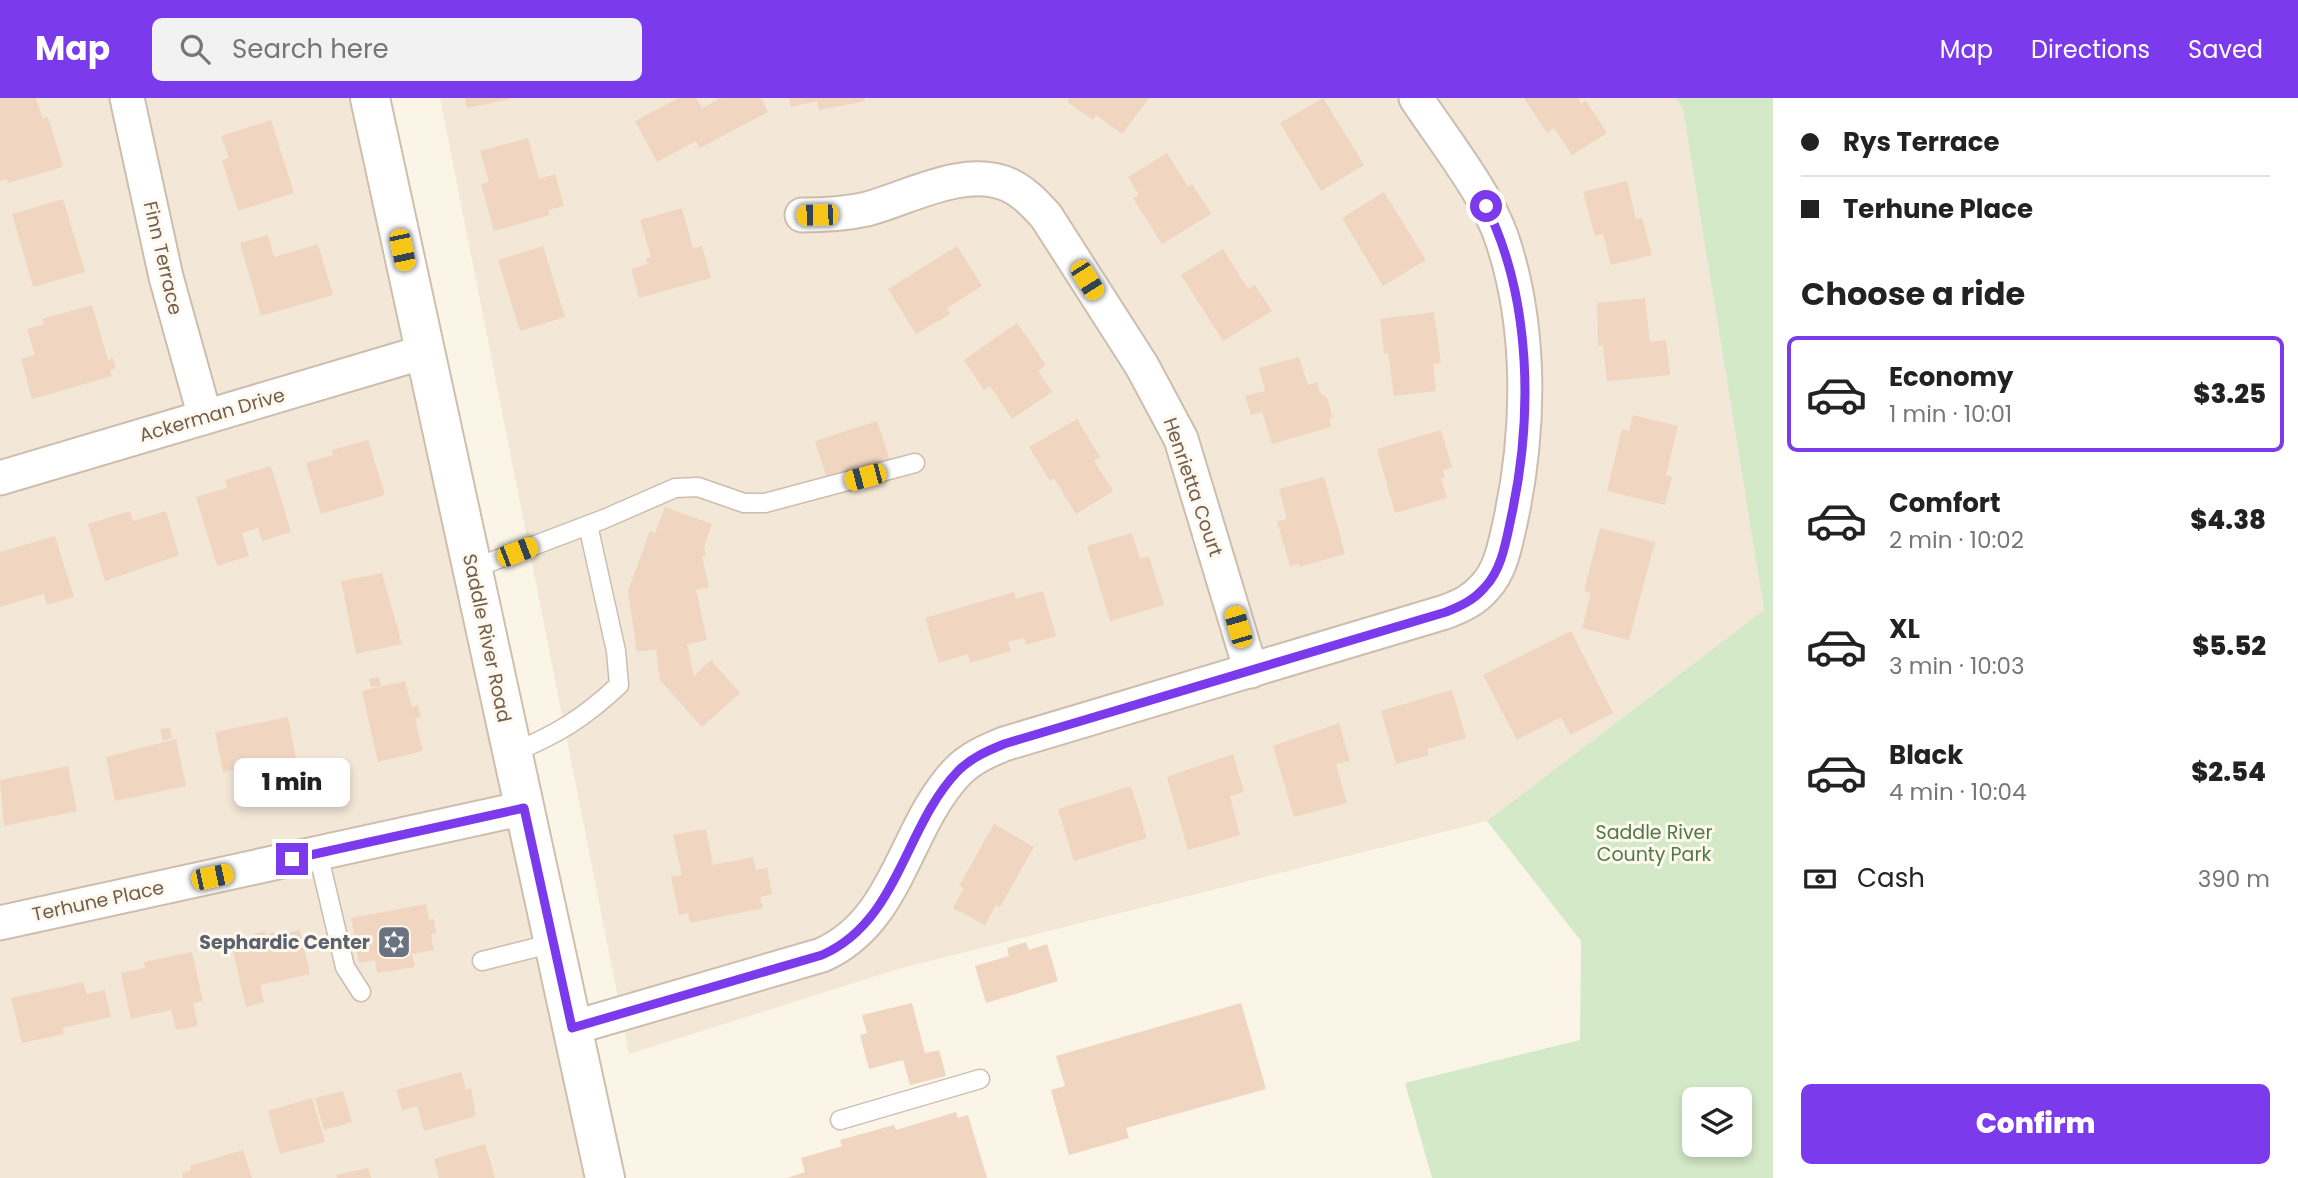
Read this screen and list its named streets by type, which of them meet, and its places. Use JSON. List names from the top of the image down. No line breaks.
{"streets":{"main road":["Saddle River Road"],"street":["Finn Terrace","Ackerman Drive","Henrietta Court","Terhune Place"]},"crossings":[["Finn Terrace","Ackerman Drive"],["Ackerman Drive","Saddle River Road"],["Saddle River Road","Terhune Place"]],"parks":["Saddle River County Park"],"places":{"synagogue":["Sephardic Center"]},"page":{"header":"Map","search":"Search here","nav":["Map","Directions","Saved"],"banner":["Rys Terrace","Terhune Place"],"heading":"Choose a ride","list":[{"name":"Economy","note":"1 min · 10:01","value":"$3.25"},{"name":"Comfort","note":"2 min · 10:02","value":"$4.38"},{"name":"XL","note":"3 min · 10:03","value":"$5.52"},{"name":"Black","note":"4 min · 10:04","value":"$2.54"}],"bubble":"1 min","pay":["Cash","390 m"],"buttons":"Confirm"}}
